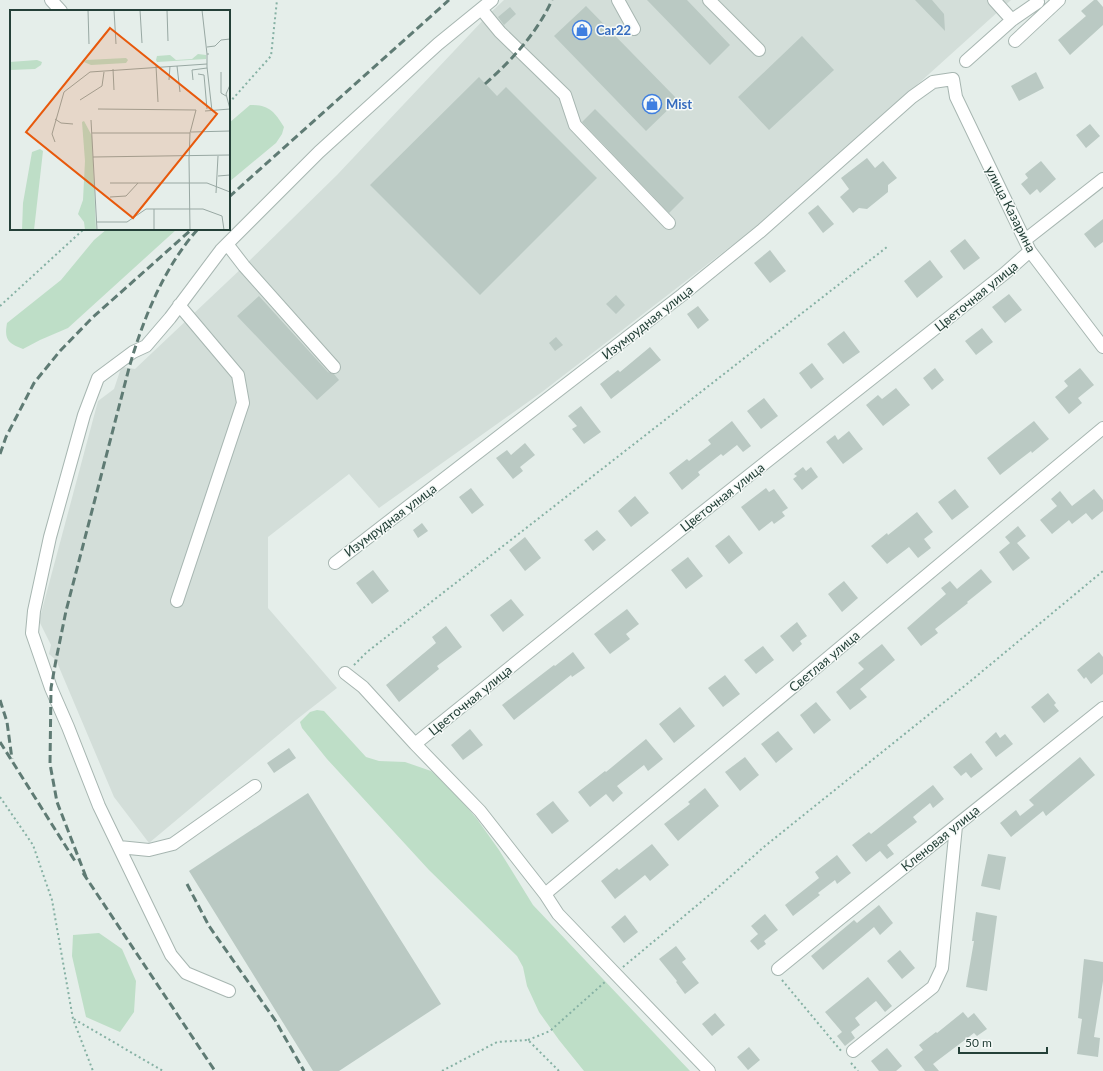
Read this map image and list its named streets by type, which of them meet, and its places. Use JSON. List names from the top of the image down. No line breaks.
{"streets":{"street":["улица Казарина","Цветочная улица","Изумрудная улица","Светлая улица","Кленовая улица"]},"crossings":[["улица Казарина","Цветочная улица"],["улица Казарина","Изумрудная улица"]],"places":{"shop":["Car22","Mist"]},"scale_bar":"50 m"}
